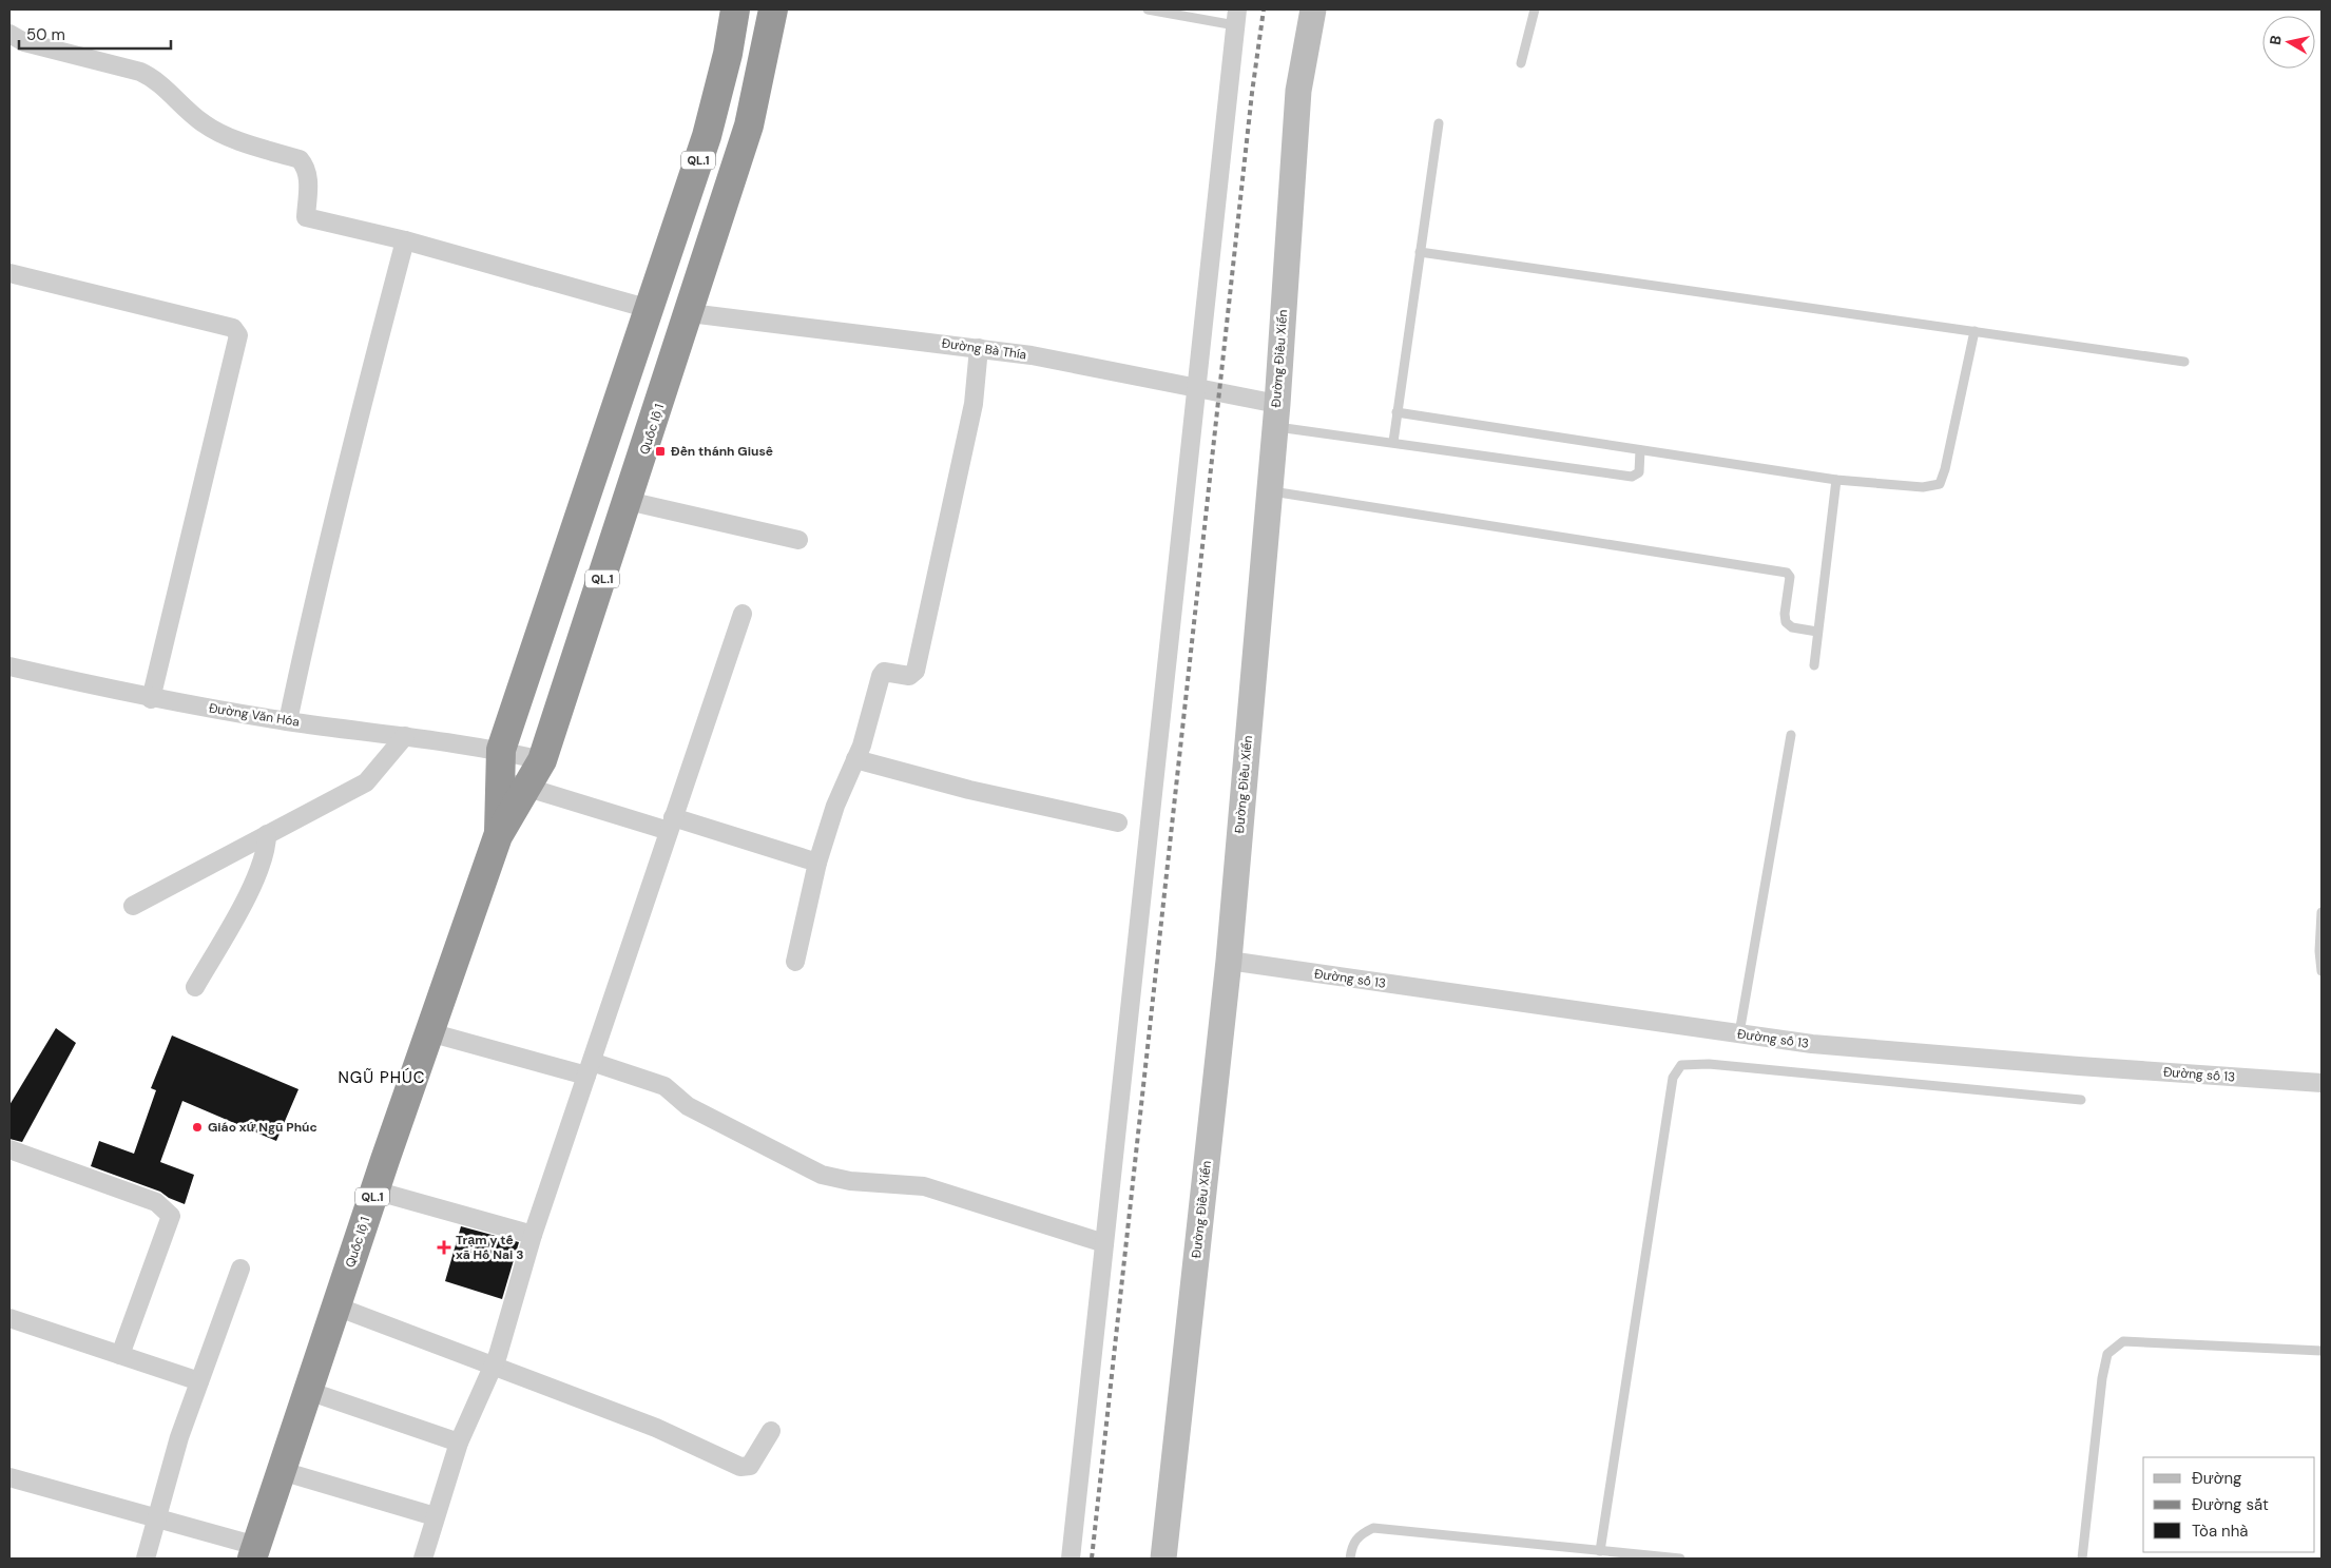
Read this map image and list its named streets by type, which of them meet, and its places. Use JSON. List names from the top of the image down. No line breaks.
{"streets":{"highway":["QL.1","Quốc lộ 1"],"street":["Đường Bà Thía","Đường Điều Xiển","Đường Văn Hóa","Đường số 13"]},"crossings":[["Đường Bà Thía","Đường Điều Xiển"],["Đường Bà Thía","Quốc lộ 1"],["Đường Điều Xiển","Đường số 13"],["Quốc lộ 1","Đường Văn Hóa"]],"districts":["NGŨ PHÚC"],"places":{"transit":["Đền thánh Giusê"],"other":["Giáo xứ Ngũ Phúc"],"health":["Trạm y tế xã Hố Nai 3"]},"legend":["Đường","Đường sắt","Tòa nhà"],"scale_bar":"50 m","north":"left"}
